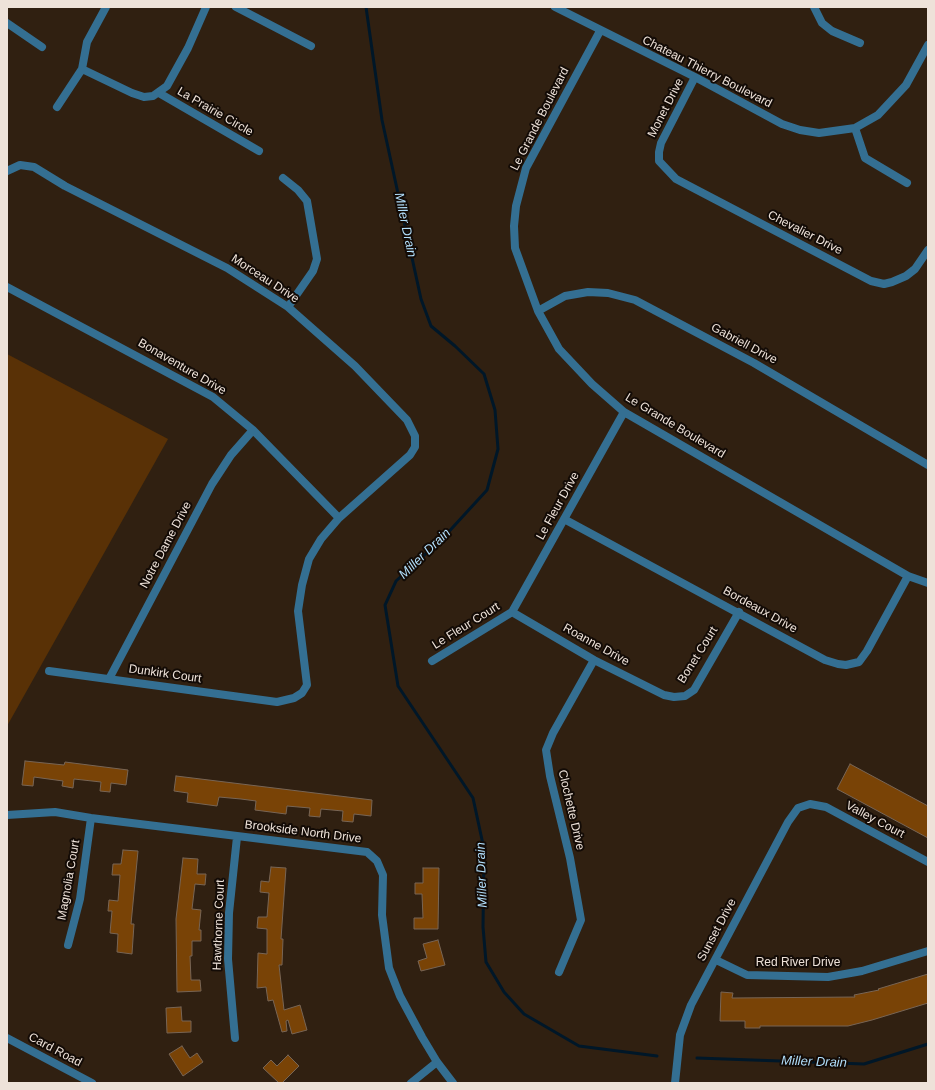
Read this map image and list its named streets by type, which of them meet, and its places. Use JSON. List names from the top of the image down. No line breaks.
{"streets":{"street":["Chateau Thierry Boulevard","Monet Drive","La Prairie Circle","Le Grande Boulevard","Chevalier Drive","Morceau Drive","Gabriell Drive","Bonaventure Drive","Le Fleur Drive","Notre Dame Drive","Bordeaux Drive","Le Fleur Court","Roanne Drive","Bonet Court","Dunkirk Court","Clochette Drive","Valley Court","Brookside North Drive","Magnolia Court","Hawthorne Court","Sunset Drive","Red River Drive","Card Road"]},"crossings":[["Chateau Thierry Boulevard","Monet Drive"],["Chateau Thierry Boulevard","Le Grande Boulevard"],["Monet Drive","Chevalier Drive"],["Le Grande Boulevard","Gabriell Drive"],["Le Grande Boulevard","Le Fleur Drive"],["Le Grande Boulevard","Bordeaux Drive"],["Morceau Drive","Bonaventure Drive"],["Morceau Drive","Dunkirk Court"],["Bonaventure Drive","Notre Dame Drive"],["Le Fleur Drive","Bordeaux Drive"],["Le Fleur Drive","Le Fleur Court"],["Le Fleur Drive","Roanne Drive"],["Notre Dame Drive","Dunkirk Court"],["Bordeaux Drive","Bonet Court"],["Le Fleur Court","Roanne Drive"],["Roanne Drive","Bonet Court"],["Roanne Drive","Clochette Drive"],["Valley Court","Sunset Drive"],["Brookside North Drive","Magnolia Court"],["Brookside North Drive","Hawthorne Court"],["Sunset Drive","Red River Drive"]],"water":["Miller Drain"]}
